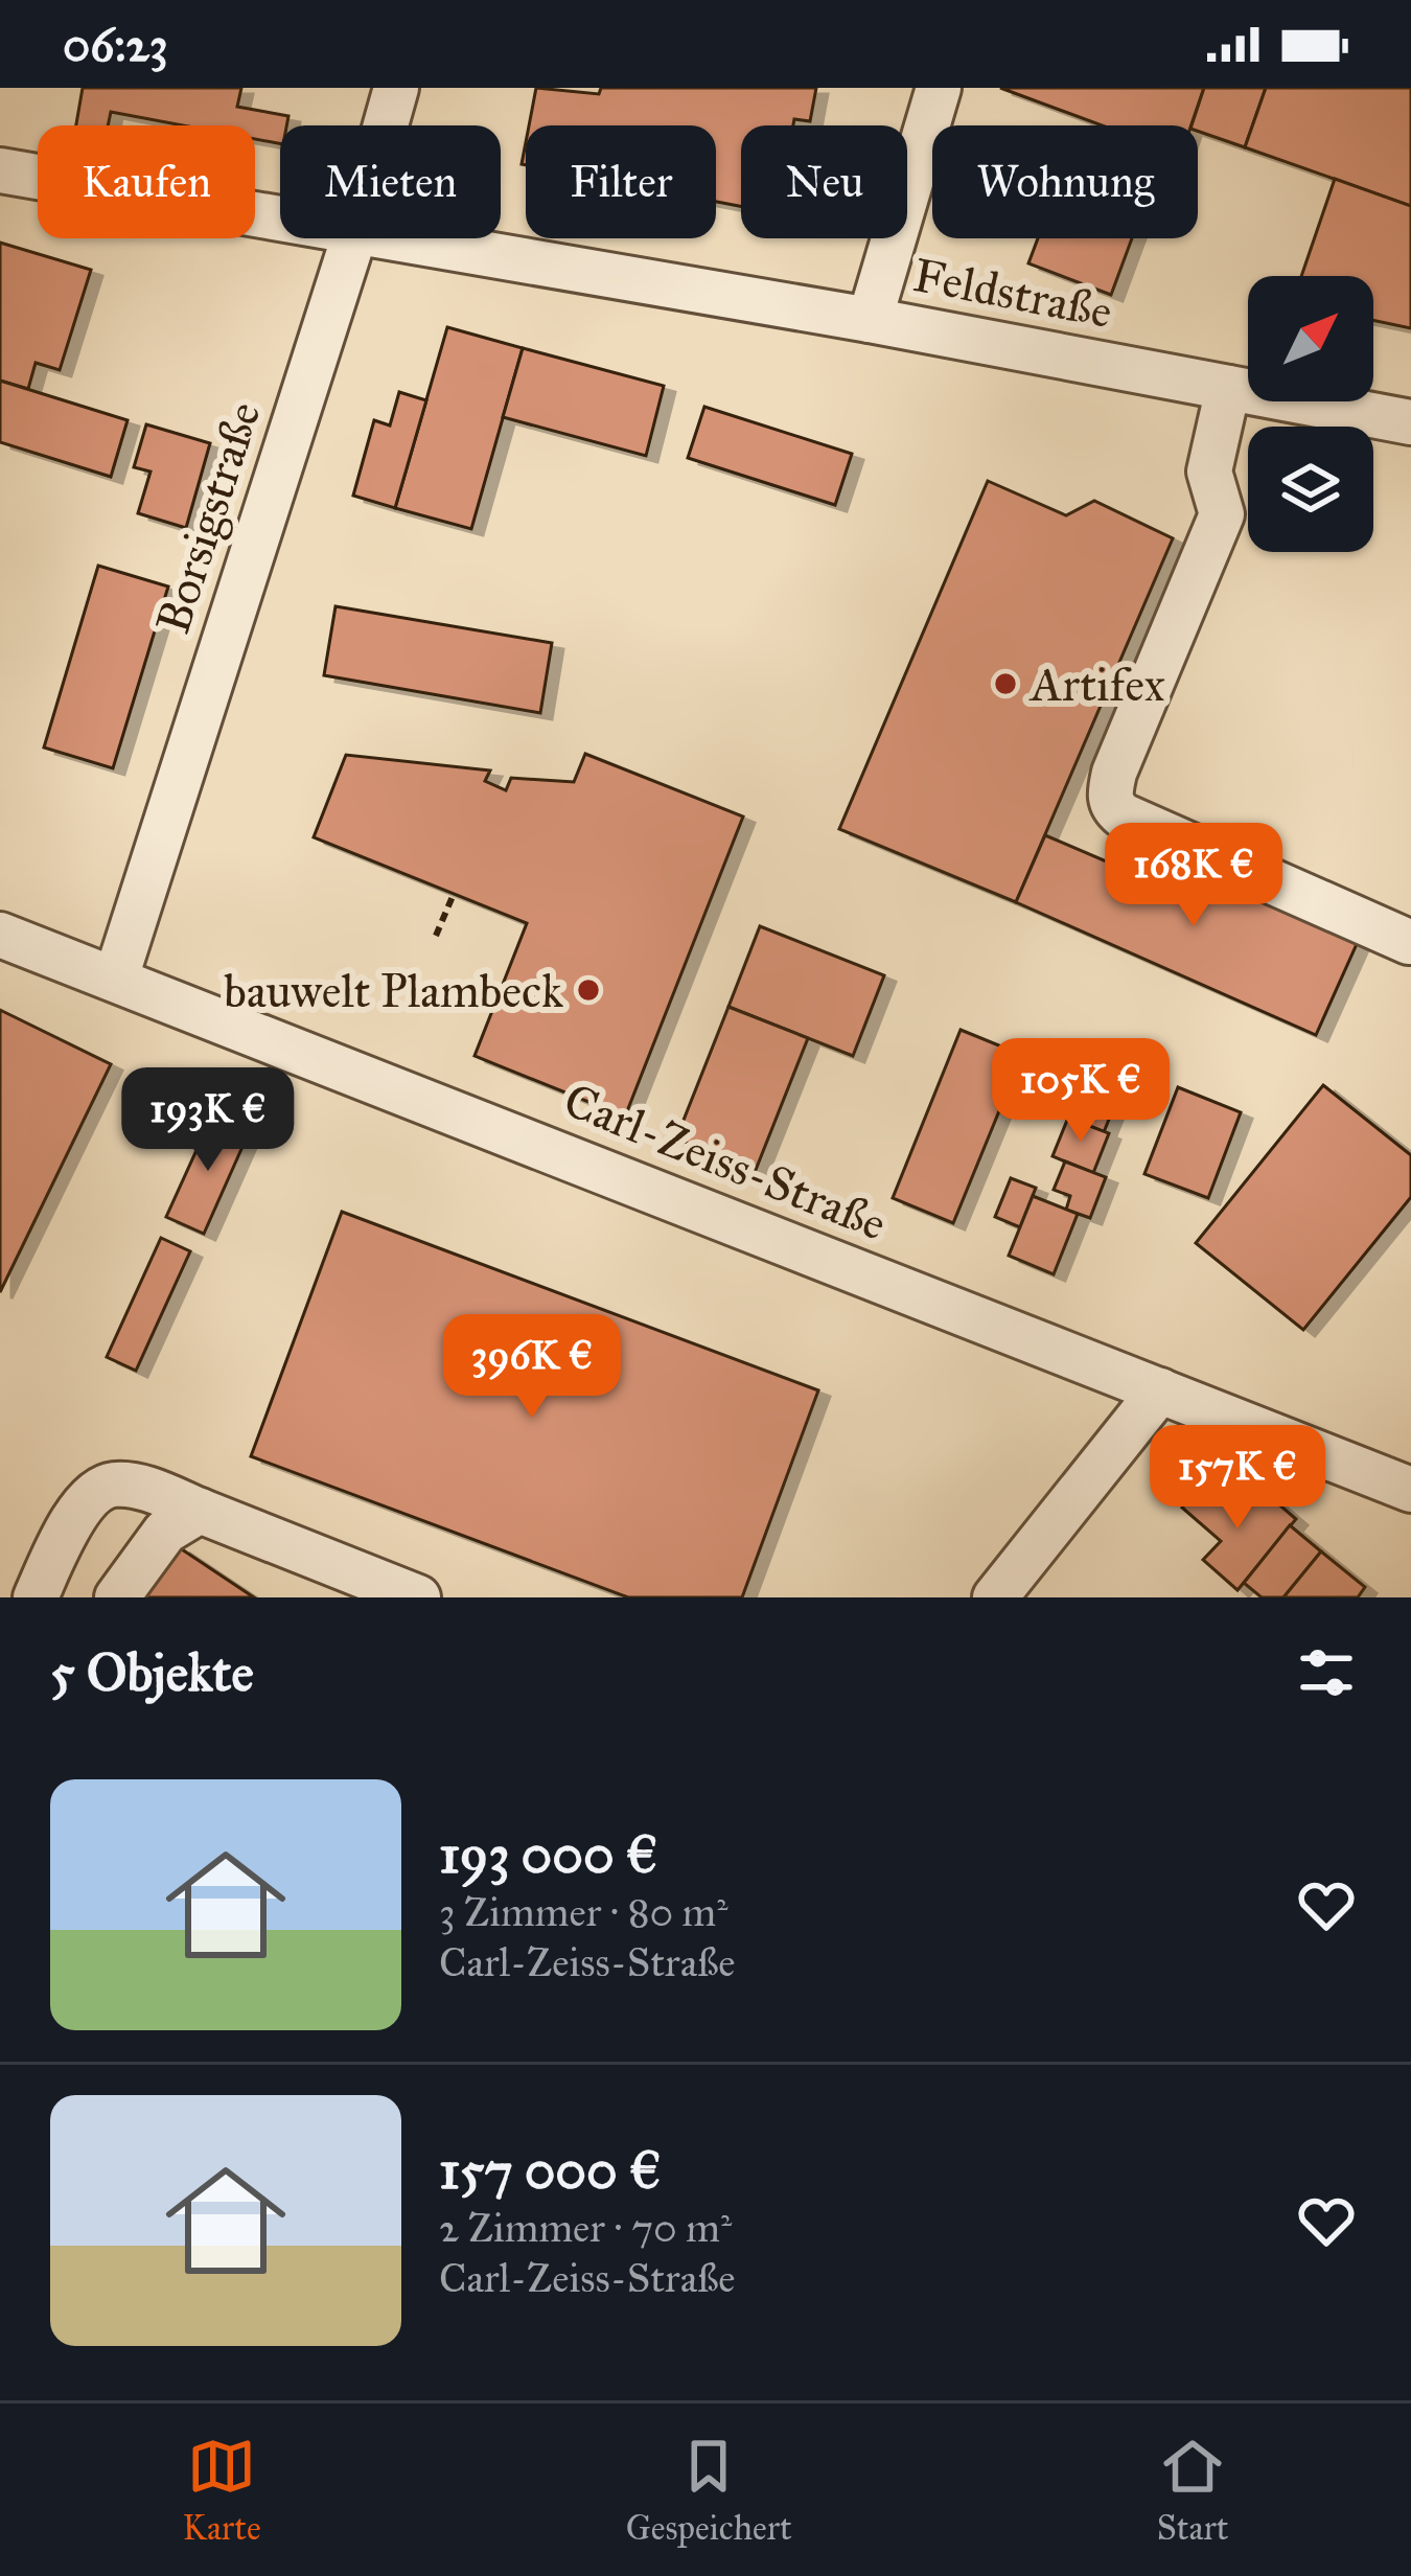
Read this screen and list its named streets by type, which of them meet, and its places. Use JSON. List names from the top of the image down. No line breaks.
{"streets":{"street":["Feldstraße","Borsigstraße","Carl-Zeiss-Straße"]},"crossings":[["Borsigstraße","Carl-Zeiss-Straße"]],"places":["Artifex","bauwelt Plambeck"],"north":"top right","page":{"status":"06:23","chip":["Kaufen","Mieten","Filter","Neu","Wohnung"],"price":["168K €","105K €","193K €","396K €","157K €"],"heading":"5 Objekte","list":[{"name":"193 000 €","note":"3 Zimmer · 80 m² · Carl-Zeiss-Straße"},{"name":"157 000 €","note":"2 Zimmer · 70 m² · Carl-Zeiss-Straße"}],"tabs":["Karte","Gespeichert","Start"]}}
